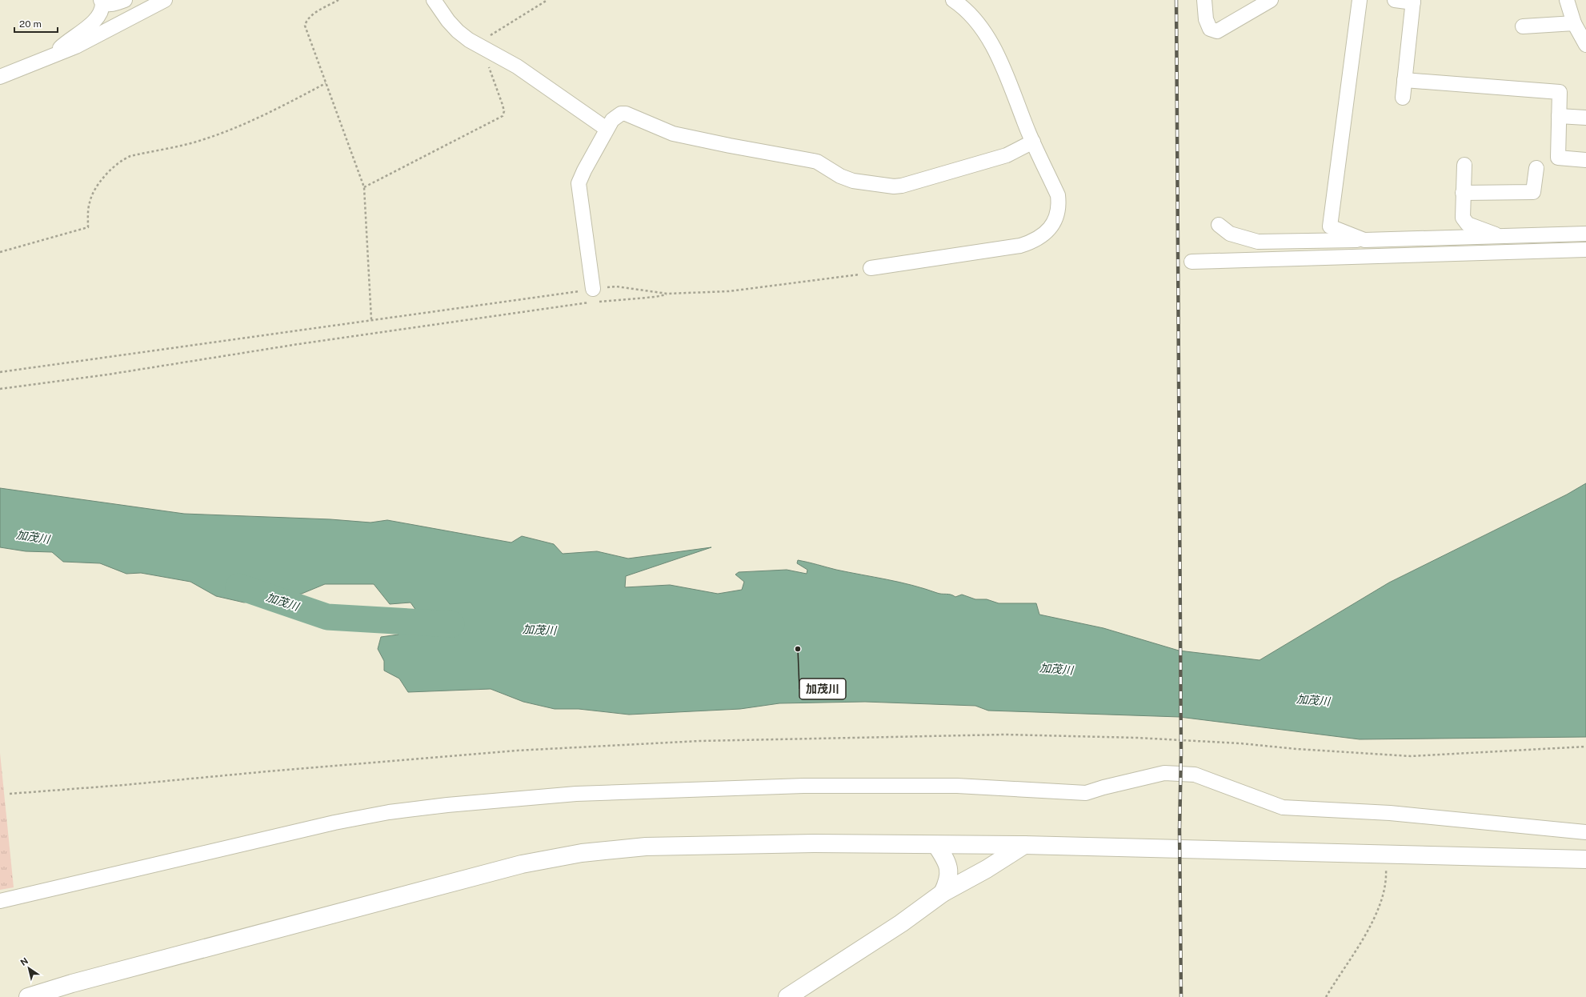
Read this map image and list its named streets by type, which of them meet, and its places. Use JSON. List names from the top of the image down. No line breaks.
{"water":["加茂川"],"places":["加茂川"],"scale_bar":"20 m","north":"top left"}
